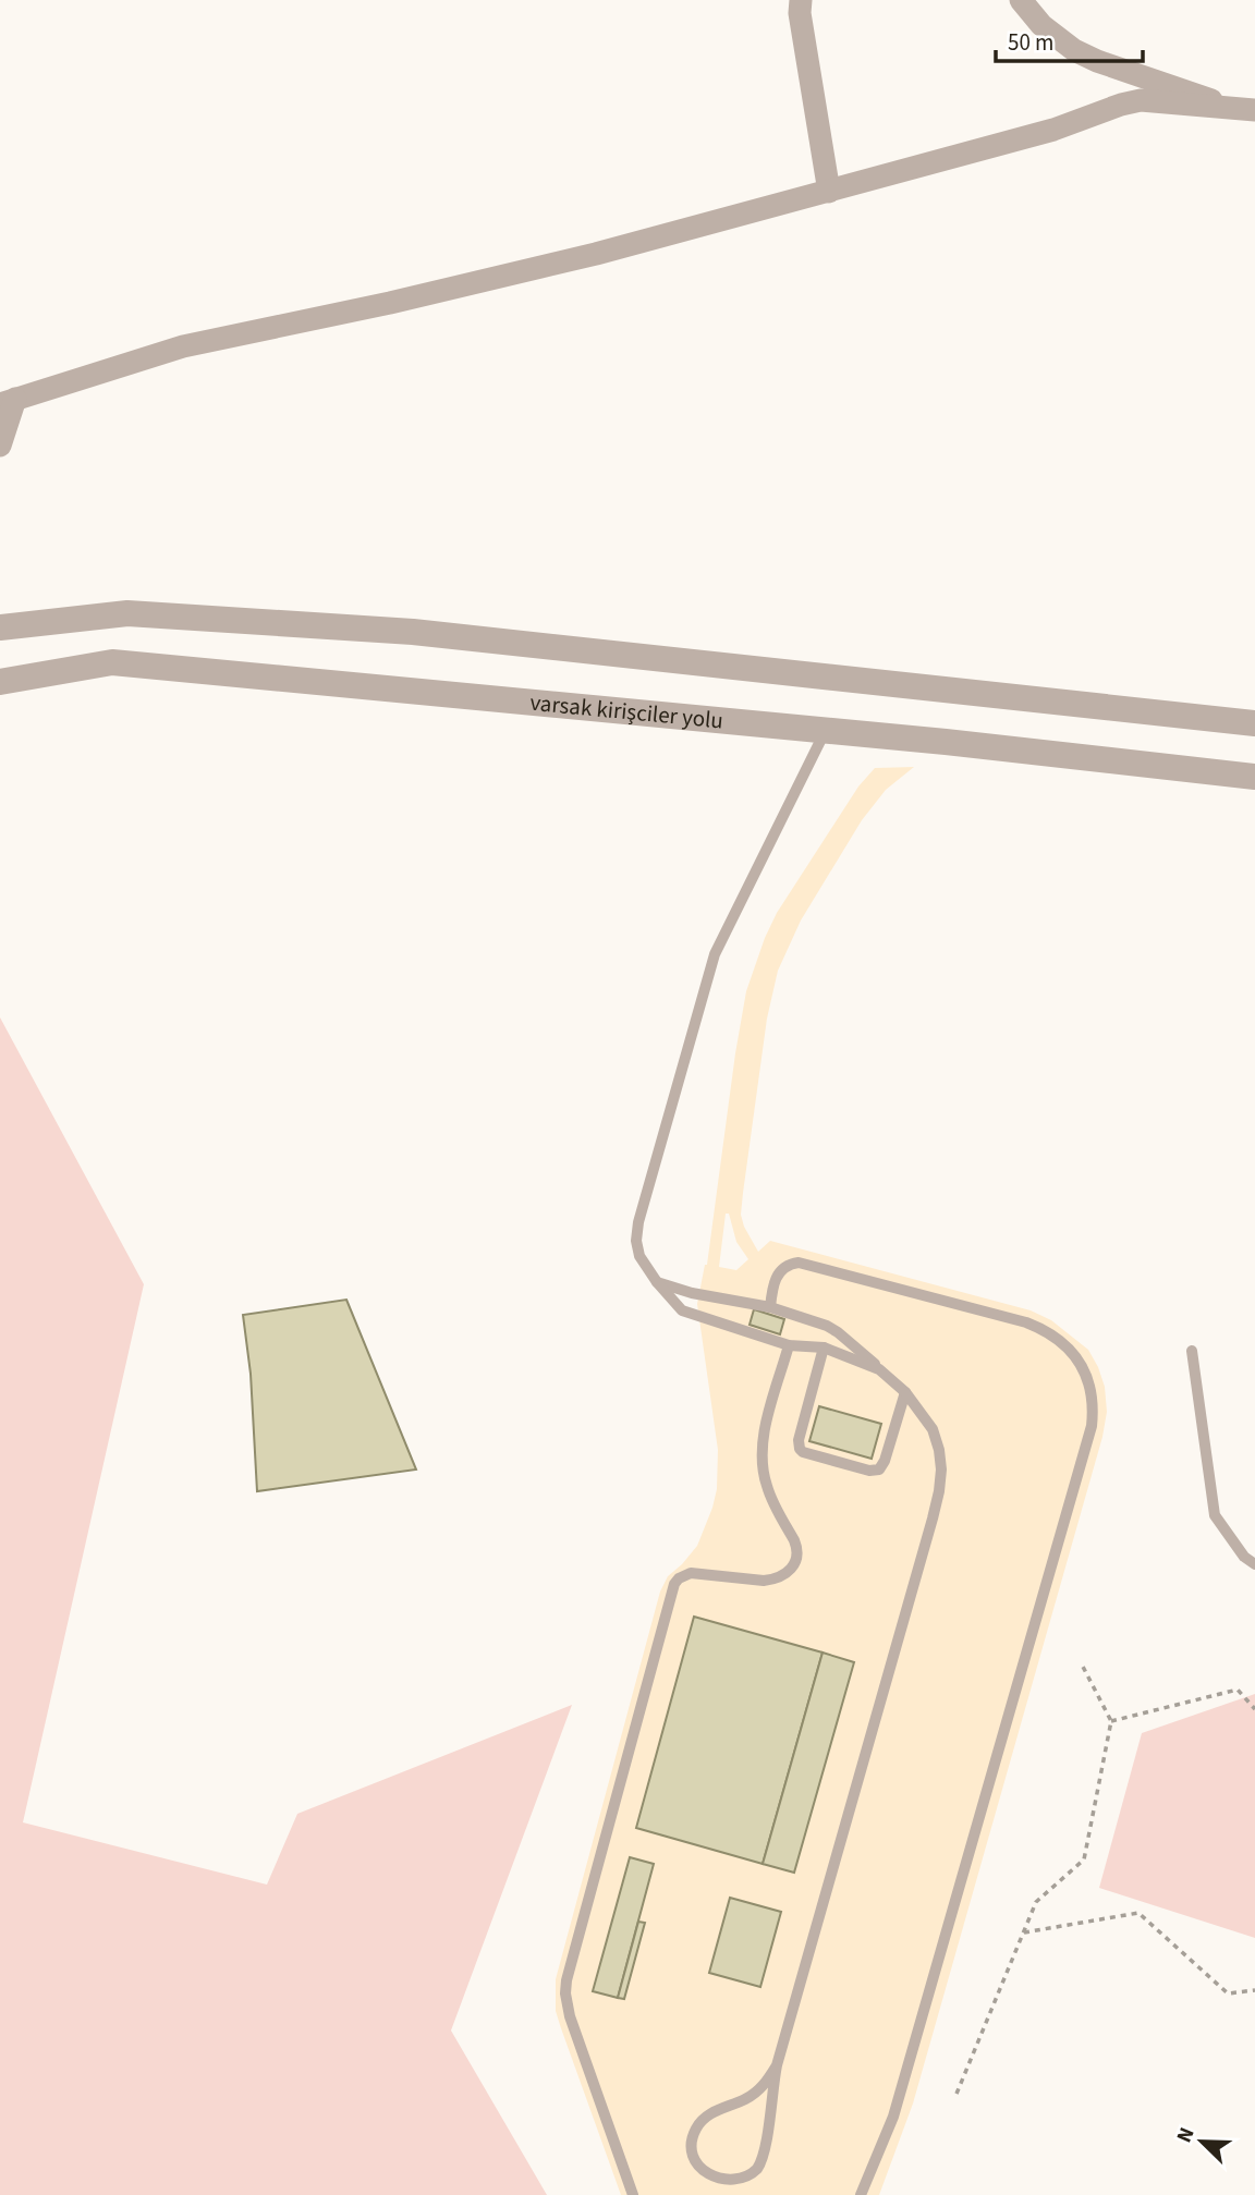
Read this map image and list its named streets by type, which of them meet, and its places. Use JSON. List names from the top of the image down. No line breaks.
{"streets":{"street":["varsak kirişciler yolu"]},"scale_bar":"50 m","north":"top left"}
